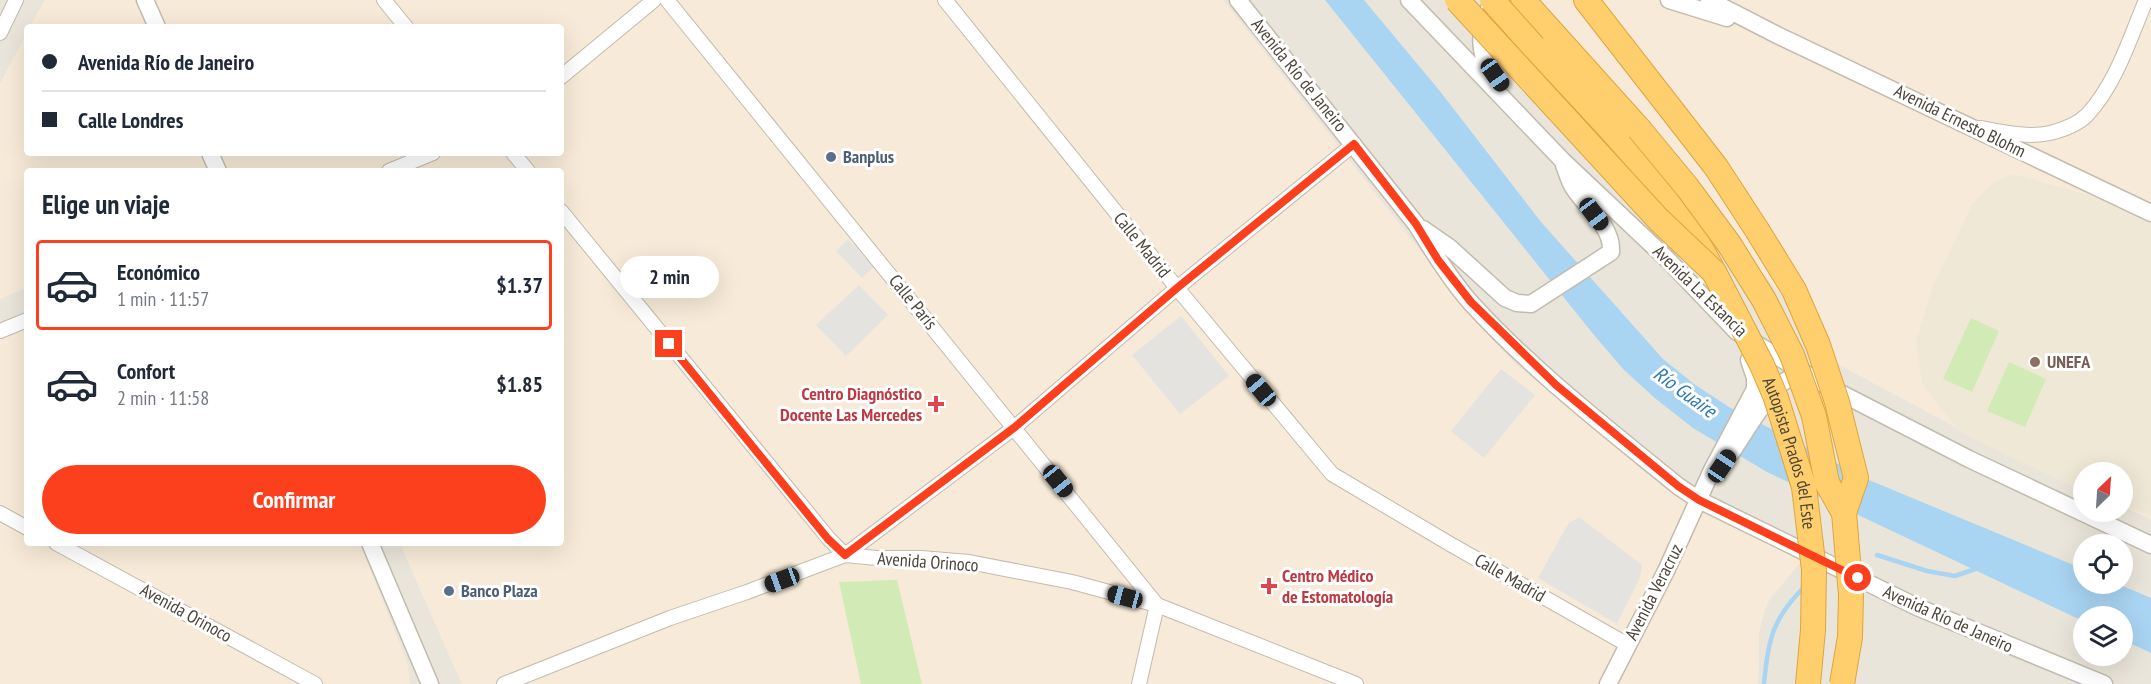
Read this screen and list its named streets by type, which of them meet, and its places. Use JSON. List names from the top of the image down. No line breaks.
{"streets":{"highway":["Autopista Prados del Este"],"street":["Avenida Río de Janeiro","Avenida Ernesto Blohm","Calle Madrid","Avenida La Estancia","Calle París","Avenida Orinoco","Avenida Veracruz"]},"crossings":[["Avenida Río de Janeiro","Avenida Veracruz"],["Calle Madrid","Avenida Veracruz"],["Calle París","Avenida Orinoco"]],"water":["Río Guaire"],"places":{"other":["Banplus","UNEFA","Banco Plaza"],"health":["Centro Diagnóstico Docente Las Mercedes","Centro Médico de Estomatología"]},"north":"top right","page":{"banner":["Avenida Río de Janeiro","Calle Londres"],"heading":"Elige un viaje","list":[{"name":"Económico","note":"1 min · 11:57","value":"$1.37"},{"name":"Confort","note":"2 min · 11:58","value":"$1.85"}],"bubble":"2 min","buttons":"Confirmar"}}
